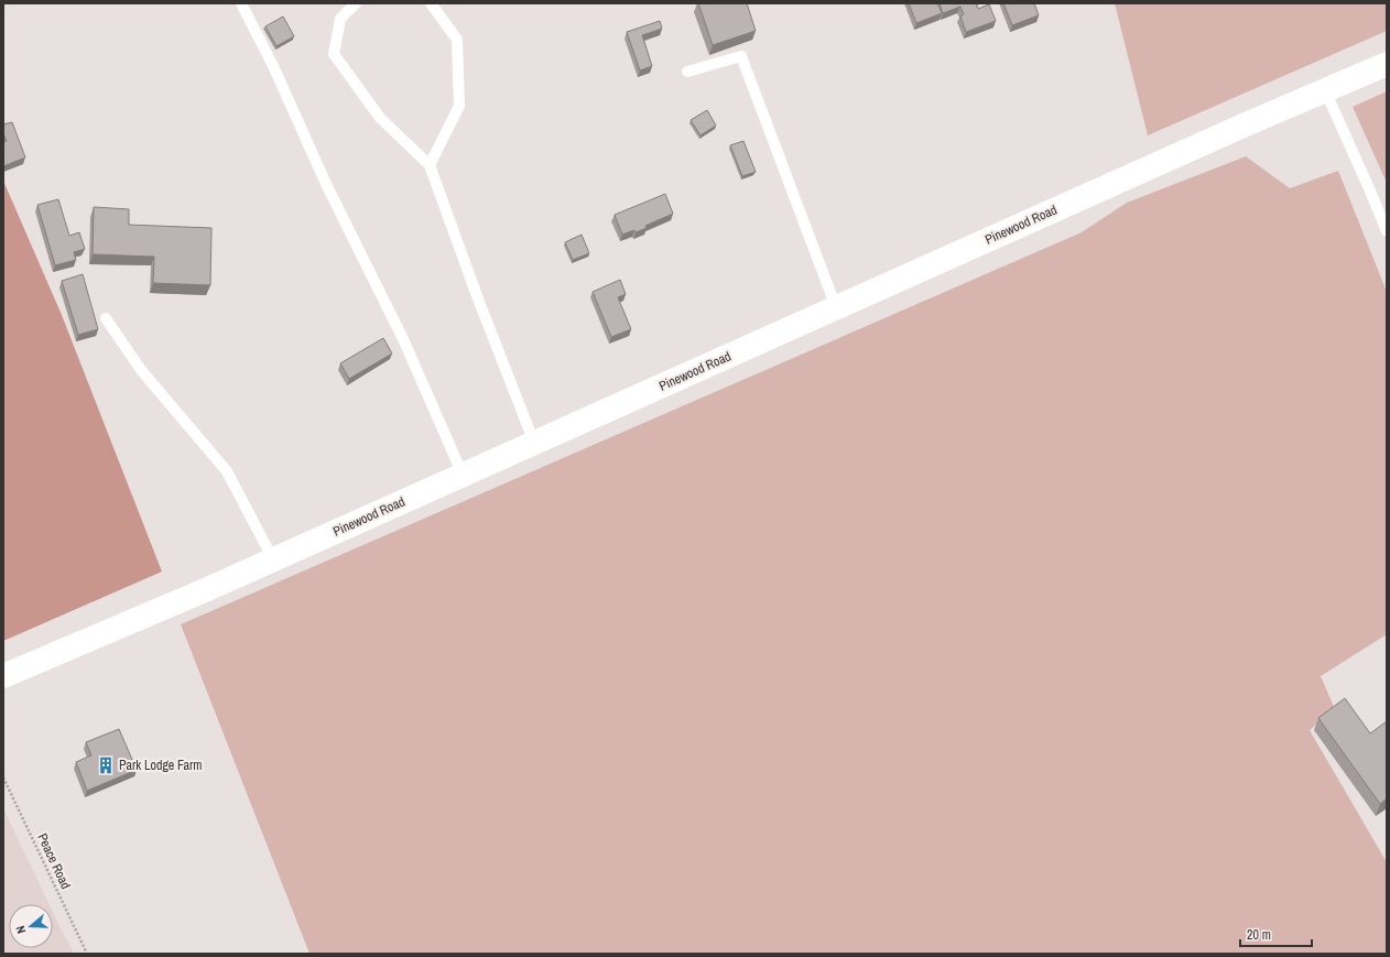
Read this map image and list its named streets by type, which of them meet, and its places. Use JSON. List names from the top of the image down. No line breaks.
{"streets":{"street":["Pinewood Road"],"path":["Peace Road"]},"places":{"building":["Park Lodge Farm"]},"scale_bar":"20 m","north":"left"}
